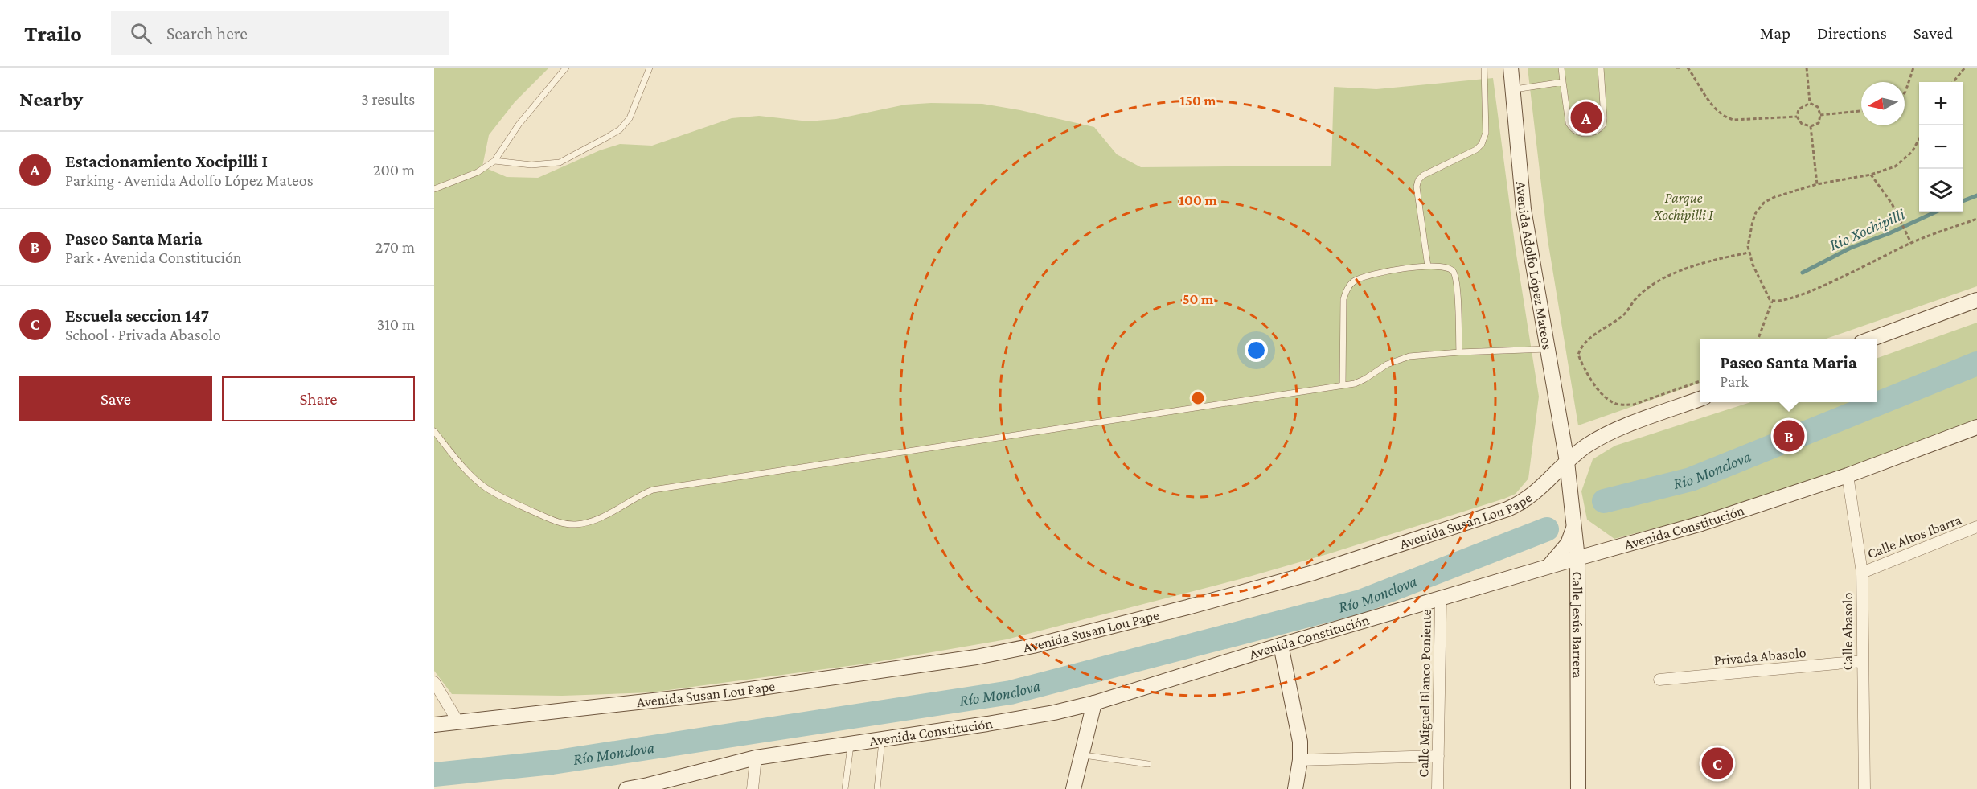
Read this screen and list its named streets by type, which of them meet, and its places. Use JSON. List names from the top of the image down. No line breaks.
{"streets":{"street":["Avenida Adolfo López Mateos","Avenida Susan Lou Pape","Avenida Constitución","Calle Altos Ibarra","Calle Jesús Barrera","Calle Abasolo","Privada Abasolo","Calle Miguel Blanco Poniente"]},"crossings":[["Avenida Adolfo López Mateos","Avenida Susan Lou Pape"],["Avenida Adolfo López Mateos","Calle Jesús Barrera"],["Avenida Susan Lou Pape","Calle Jesús Barrera"],["Avenida Constitución","Calle Jesús Barrera"],["Avenida Constitución","Calle Abasolo"],["Avenida Constitución","Calle Miguel Blanco Poniente"],["Calle Altos Ibarra","Calle Abasolo"],["Calle Abasolo","Privada Abasolo"]],"water":["Rio Xochipilli","Rio Monclova","Río Monclova"],"parks":["Parque Xochipilli I"],"north":"left","page":{"header":"Trailo","search":"Search here","nav":["Map","Directions","Saved"],"heading":["Nearby","3 results"],"map_buttons":["+","−"],"pins":["A","B","C"],"list":[{"mark":"A","name":"Estacionamiento Xocipilli I","note":"Parking · Avenida Adolfo López Mateos","value":"200 m"},{"mark":"B","name":"Paseo Santa Maria","note":"Park · Avenida Constitución","value":"270 m"},{"mark":"C","name":"Escuela seccion 147","note":"School · Privada Abasolo","value":"310 m"}],"popup":["Paseo Santa Maria","Park"],"buttons":["Save","Share"]},"rings":["150 m","100 m","50 m"]}
